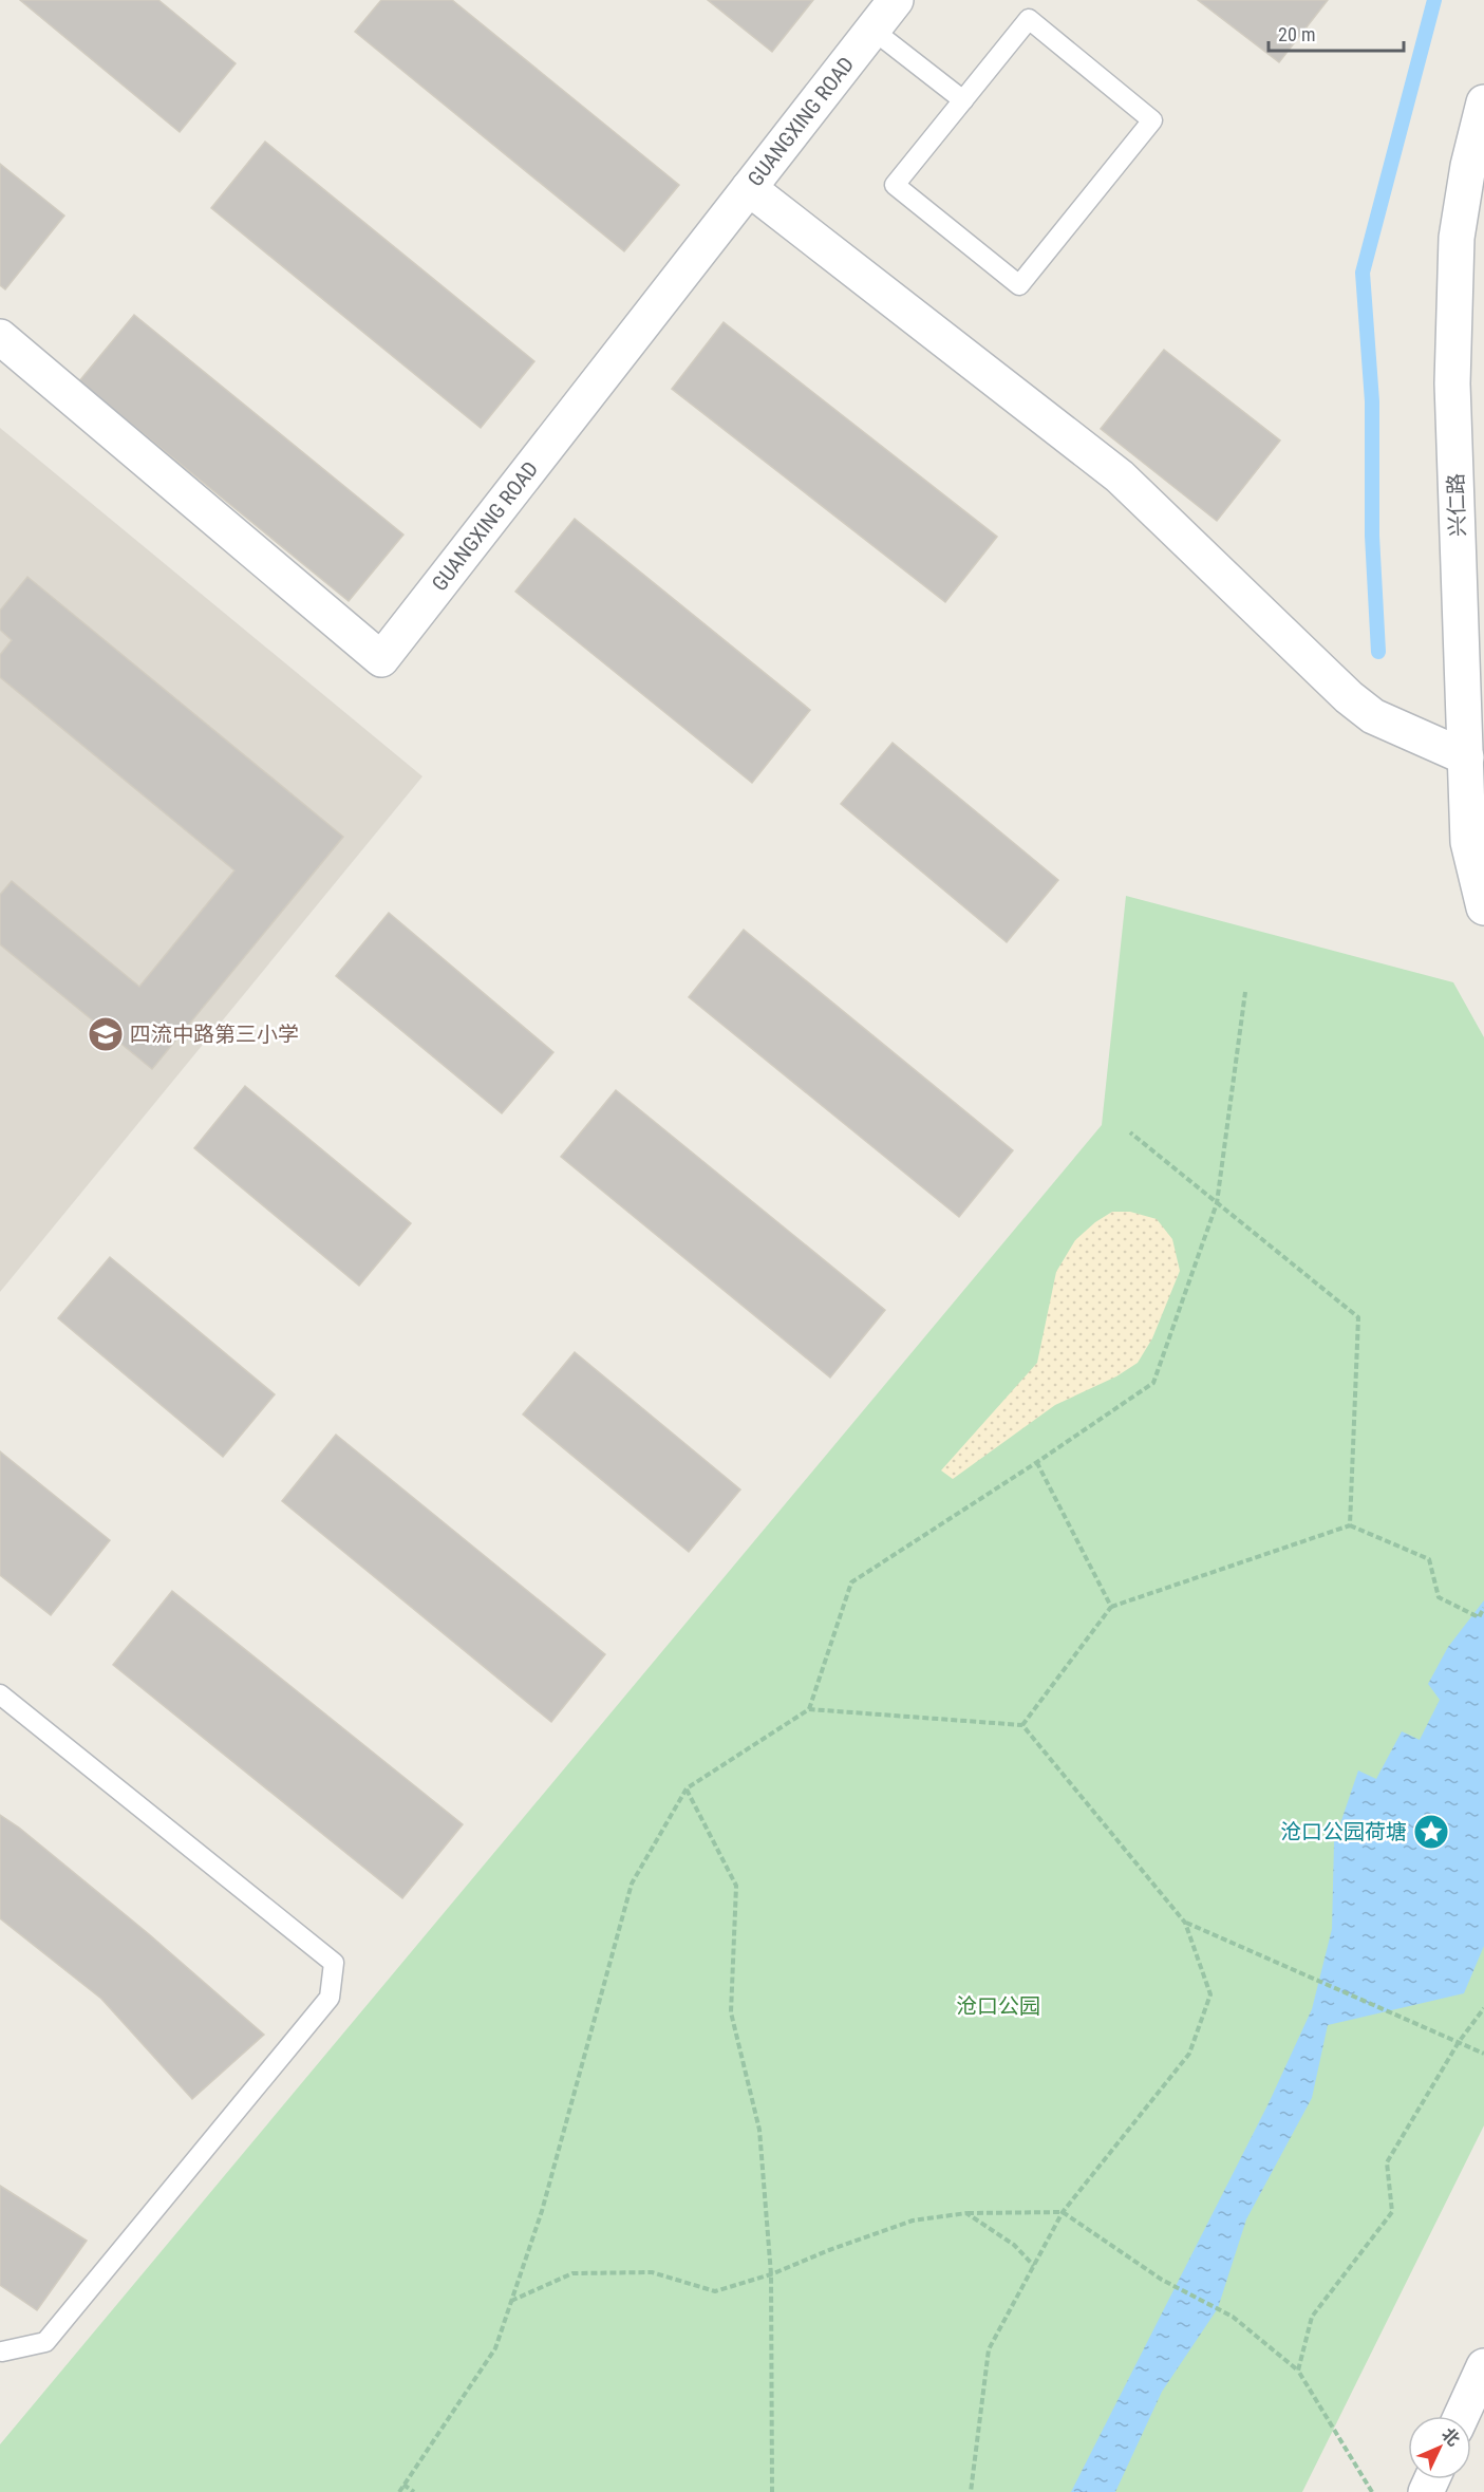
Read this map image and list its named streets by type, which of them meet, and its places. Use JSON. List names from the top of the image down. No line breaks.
{"streets":{"street":["GUANGXING ROAD","兴仁路"]},"parks":["沧口公园"],"places":{"school or university":["四流中路第三小学"],"place":["沧口公园荷塘"]},"scale_bar":"20 m","north":"top right"}
